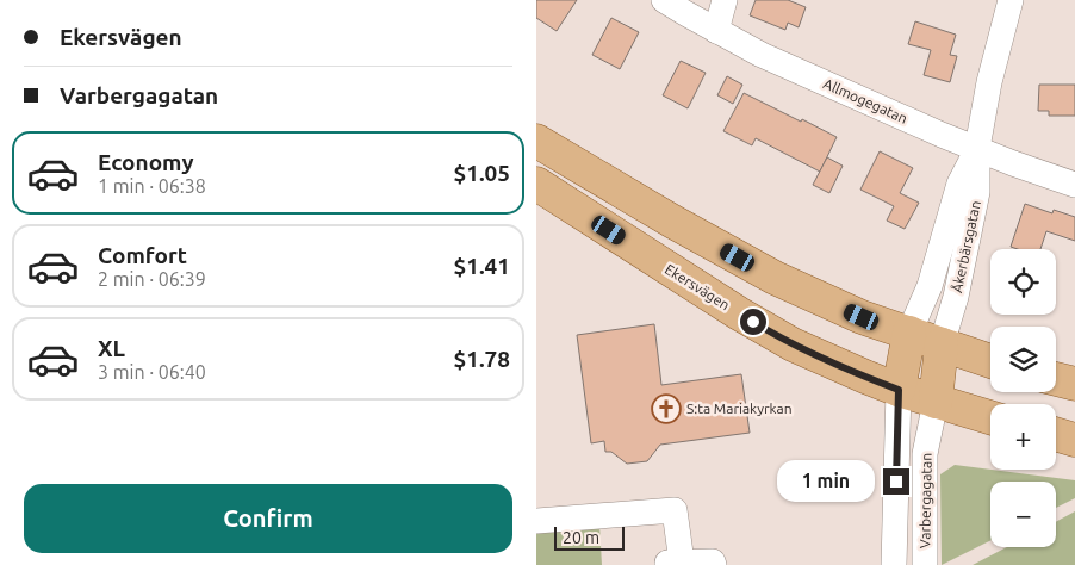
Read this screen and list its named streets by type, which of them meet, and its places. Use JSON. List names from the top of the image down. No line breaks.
{"streets":{"main road":["Ekersvägen"],"street":["Allmogegatan","Åkerbärsgatan","Varbergagatan"]},"crossings":[["Allmogegatan","Åkerbärsgatan"],["Ekersvägen","Varbergagatan"]],"places":{"church":["S:ta Mariakyrkan"]},"scale_bar":"20 m","page":{"banner":["Ekersvägen","Varbergagatan"],"list":[{"name":"Economy","note":"1 min · 06:38","value":"$1.05"},{"name":"Comfort","note":"2 min · 06:39","value":"$1.41"},{"name":"XL","note":"3 min · 06:40","value":"$1.78"}],"map_buttons":["+","−"],"bubble":"1 min","buttons":"Confirm","scale":"20 m"}}
